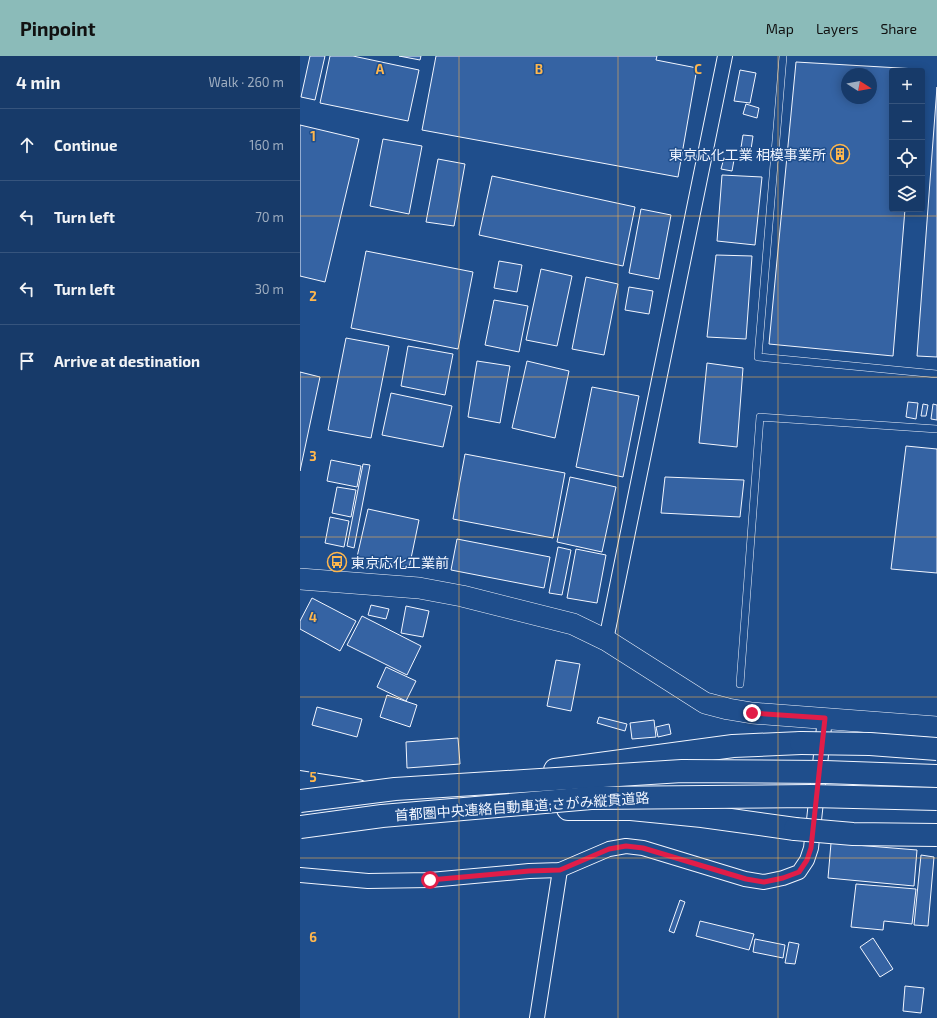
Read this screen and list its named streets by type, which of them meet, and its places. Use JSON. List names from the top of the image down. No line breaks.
{"streets":{"highway":["首都圏中央連絡自動車道;さがみ縦貫道路"]},"places":{"building":["東京応化工業 相模事業所"],"bus stop":["東京応化工業前"]},"north":"right","page":{"header":"Pinpoint","nav":["Map","Layers","Share"],"heading":["4 min","Walk · 260 m"],"map_buttons":["+","−"],"list":[["Continue","160 m"],["Turn left","70 m"],["Turn left","30 m"],"Arrive at destination"]},"grid":{"columns":["A","B","C"],"rows":["1","2","3","4","5","6"]}}
